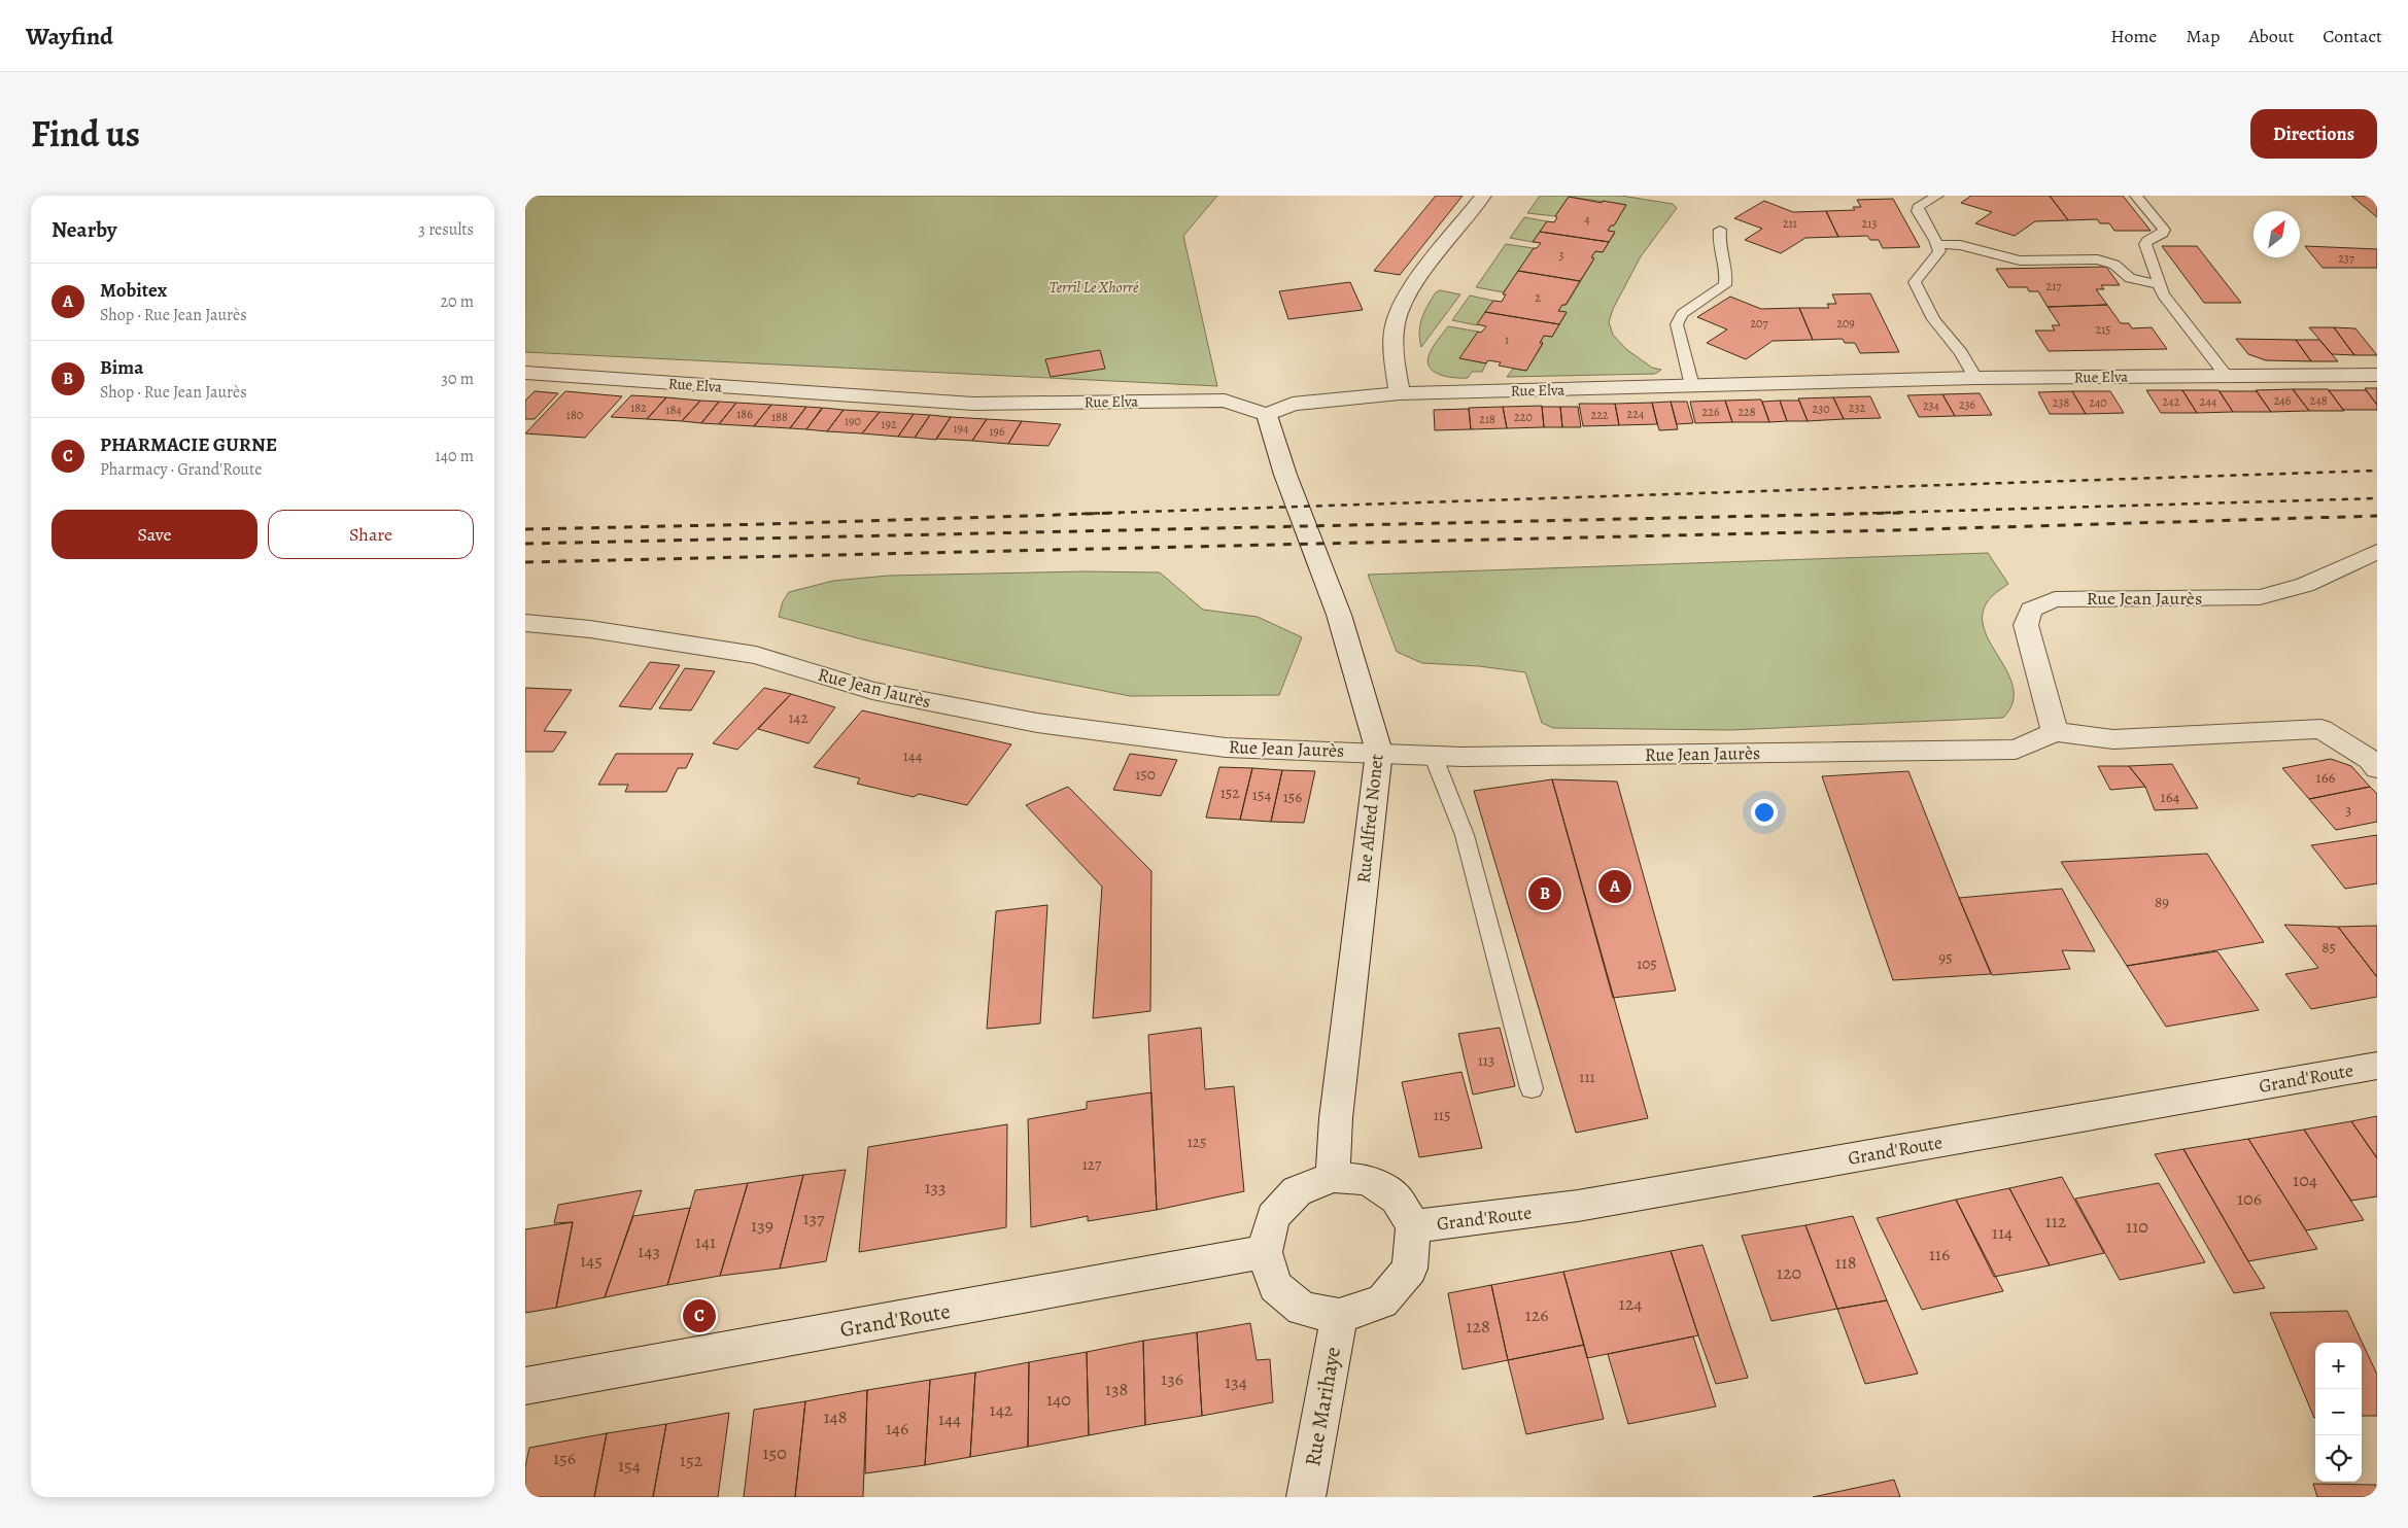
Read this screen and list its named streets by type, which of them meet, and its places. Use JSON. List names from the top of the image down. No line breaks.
{"streets":{"street":["Rue Elva","Rue Jean Jaurès","Rue Alfred Nonet","Grand'Route","Rue Marihaye"]},"crossings":[["Rue Elva","Rue Alfred Nonet"],["Rue Jean Jaurès","Rue Alfred Nonet"],["Rue Alfred Nonet","Grand'Route"],["Rue Alfred Nonet","Rue Marihaye"],["Grand'Route","Rue Marihaye"]],"parks":["Terril Le Xhorré"],"house_numbers":["4","211","213","3","237","217","2","207","209","215","1","246","248","242","244","238","240","236","234","182","232","230","184","226","228","186","224","180","222","188","220","218","190","192","194","196","142","144","150","166","152","154","156","164","3","89","85","95","105","113","111","115","125","127","104","133","106","137","112","139","110","114","141","143","116","145","118","120","124","126","128","136","134","138","140","142","148","144","146","150","156","152","154"],"north":"top right","page":{"header":"Wayfind","nav":["Home","Map","About","Contact"],"title":"Find us","buttons":["Directions",["Save","Share"]],"heading":["Nearby","3 results"],"list":[{"mark":"A","name":"Mobitex","note":"Shop · Rue Jean Jaurès","value":"20 m"},{"mark":"B","name":"Bima","note":"Shop · Rue Jean Jaurès","value":"30 m"},{"mark":"C","name":"PHARMACIE GURNE","note":"Pharmacy · Grand'Route","value":"140 m"}],"pins":["A","B","C"],"map_buttons":["+","−"]}}
